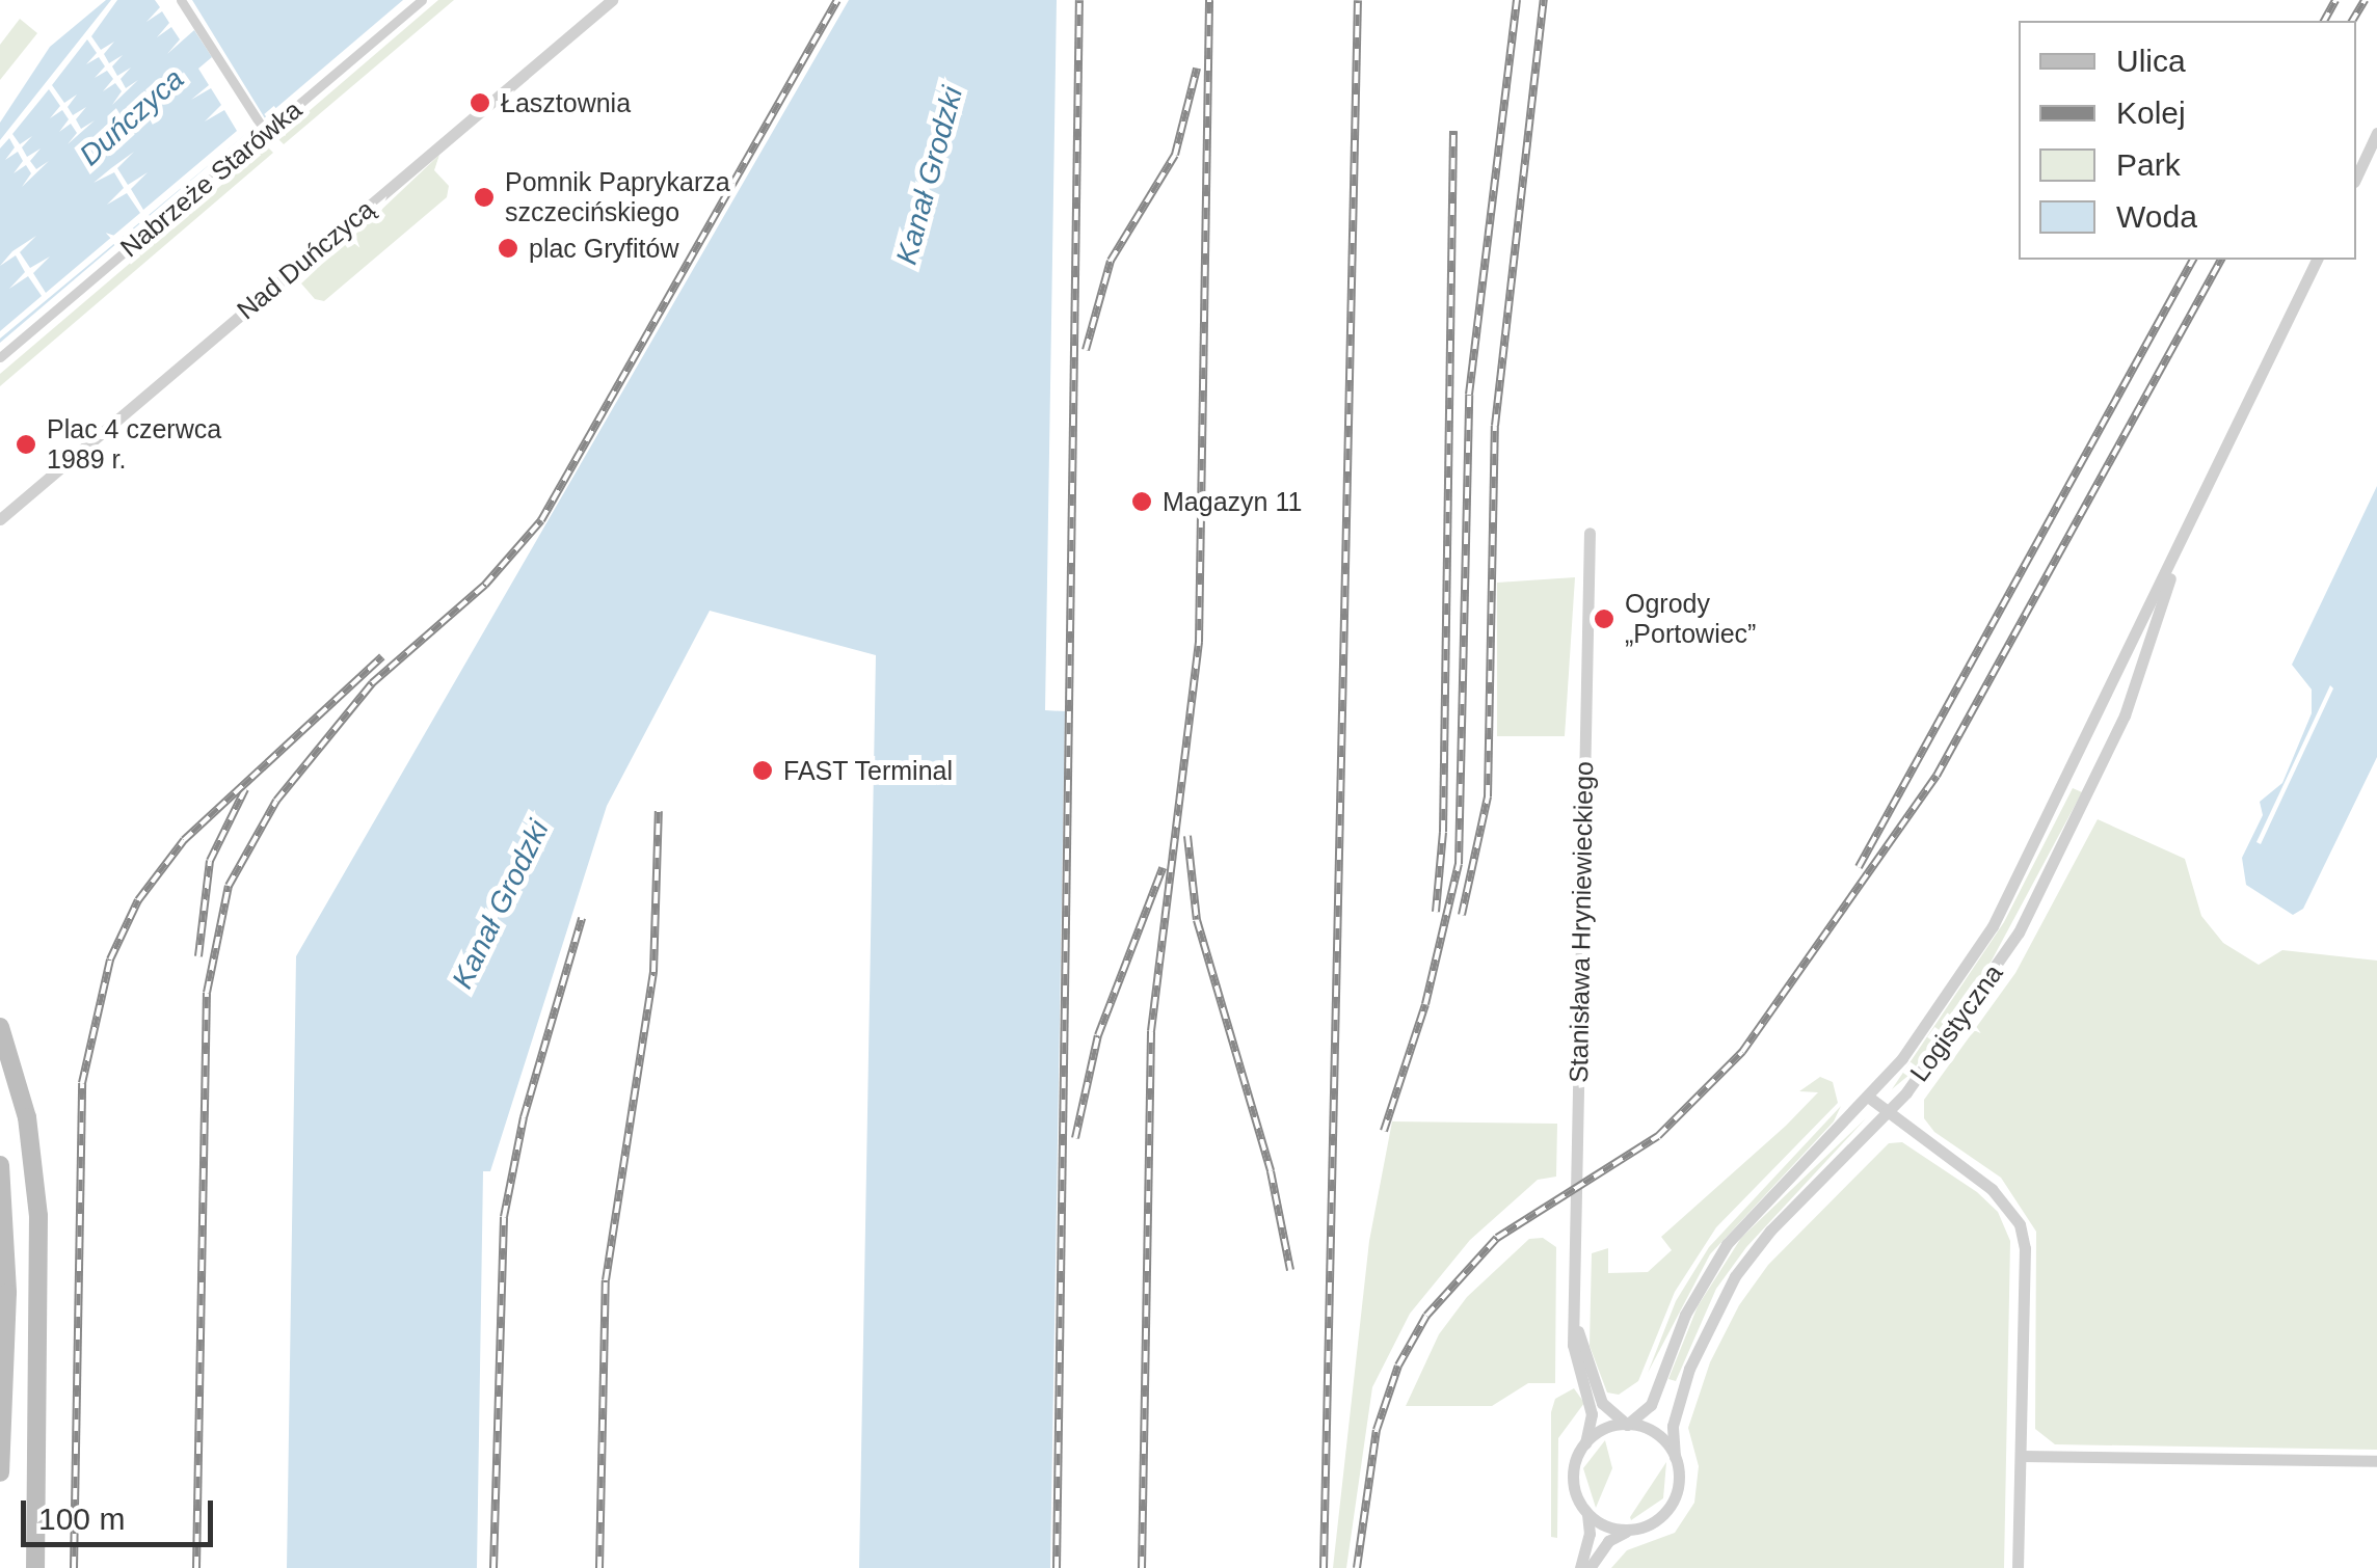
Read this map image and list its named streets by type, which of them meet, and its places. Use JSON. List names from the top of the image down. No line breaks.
{"streets":{"street":["Nabrzeże Starówka","Nad Duńczycą","Stanisława Hryniewieckiego","Logistyczna"]},"crossings":[["Stanisława Hryniewieckiego","Logistyczna"]],"water":["Duńczyca","Kanał Grodzki"],"places":["Łasztownia","Pomnik Paprykarza szczecińskiego","plac Gryfitów","Plac 4 czerwca 1989 r.","Magazyn 11","Ogrody „Portowiec”","FAST Terminal"],"legend":["Ulica","Kolej","Park","Woda"],"scale_bar":"100 m"}
